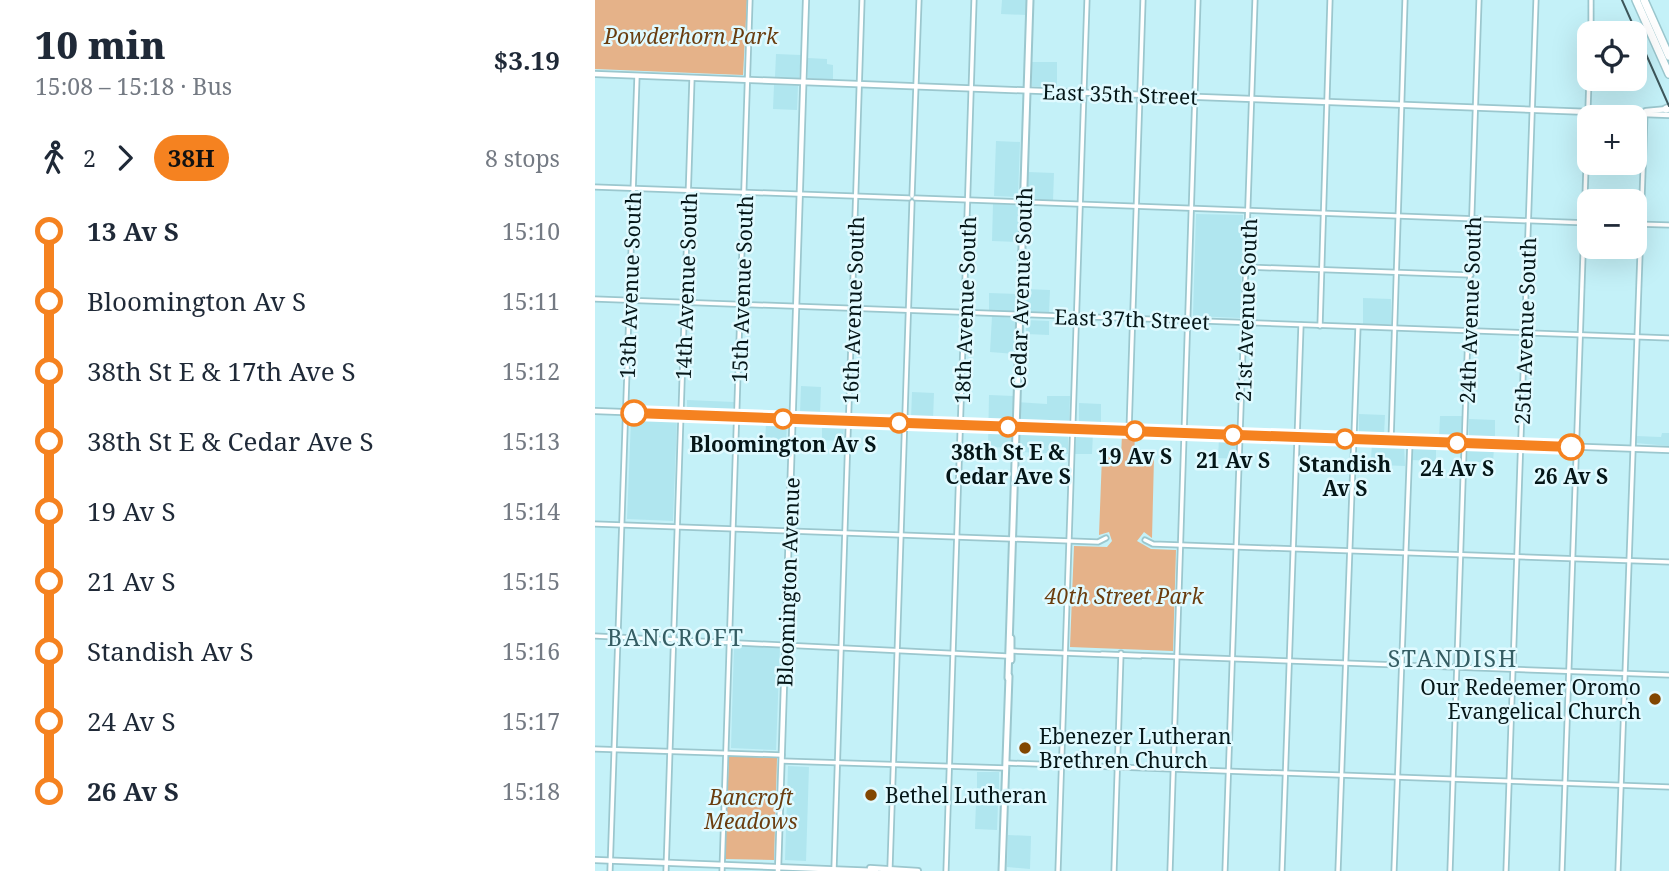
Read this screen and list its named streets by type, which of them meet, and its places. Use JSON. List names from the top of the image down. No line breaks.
{"streets":{"main road":["Cedar Avenue South"],"street":["East 35th Street","13th Avenue South","14th Avenue South","15th Avenue South","16th Avenue South","18th Avenue South","21st Avenue South","24th Avenue South","East 37th Street","25th Avenue South","Bloomington Avenue"]},"crossings":[["East 35th Street","13th Avenue South"],["East 35th Street","14th Avenue South"],["East 35th Street","Cedar Avenue South"],["East 35th Street","15th Avenue South"],["East 35th Street","16th Avenue South"],["East 35th Street","18th Avenue South"],["East 35th Street","21st Avenue South"],["East 35th Street","24th Avenue South"],["East 35th Street","25th Avenue South"],["East 35th Street","Bloomington Avenue"],["13th Avenue South","East 37th Street"],["14th Avenue South","East 37th Street"],["Cedar Avenue South","East 37th Street"],["15th Avenue South","East 37th Street"],["16th Avenue South","East 37th Street"],["18th Avenue South","East 37th Street"],["21st Avenue South","East 37th Street"],["24th Avenue South","East 37th Street"],["East 37th Street","25th Avenue South"],["East 37th Street","Bloomington Avenue"]],"districts":["BANCROFT","STANDISH"],"parks":["Powderhorn Park","40th Street Park","Bancroft Meadows"],"places":["Bloomington Av S","38th St E & Cedar Ave S","19 Av S","21 Av S","Standish Av S","24 Av S","26 Av S","Our Redeemer Oromo Evangelical Church","Ebenezer Lutheran Brethren Church","Bethel Lutheran"],"lines":["bus line 38H"],"page":{"heading":["10 min","15:08 – 15:18 · Bus","$3.19"],"map_buttons":["+","−"],"legs":["2","38H","8 stops"],"list":[{"name":"13 Av S","value":"15:10"},{"name":"Bloomington Av S","value":"15:11"},{"name":"38th St E & 17th Ave S","value":"15:12"},{"name":"38th St E & Cedar Ave S","value":"15:13"},{"name":"19 Av S","value":"15:14"},{"name":"21 Av S","value":"15:15"},{"name":"Standish Av S","value":"15:16"},{"name":"24 Av S","value":"15:17"},{"name":"26 Av S","value":"15:18"}]}}
